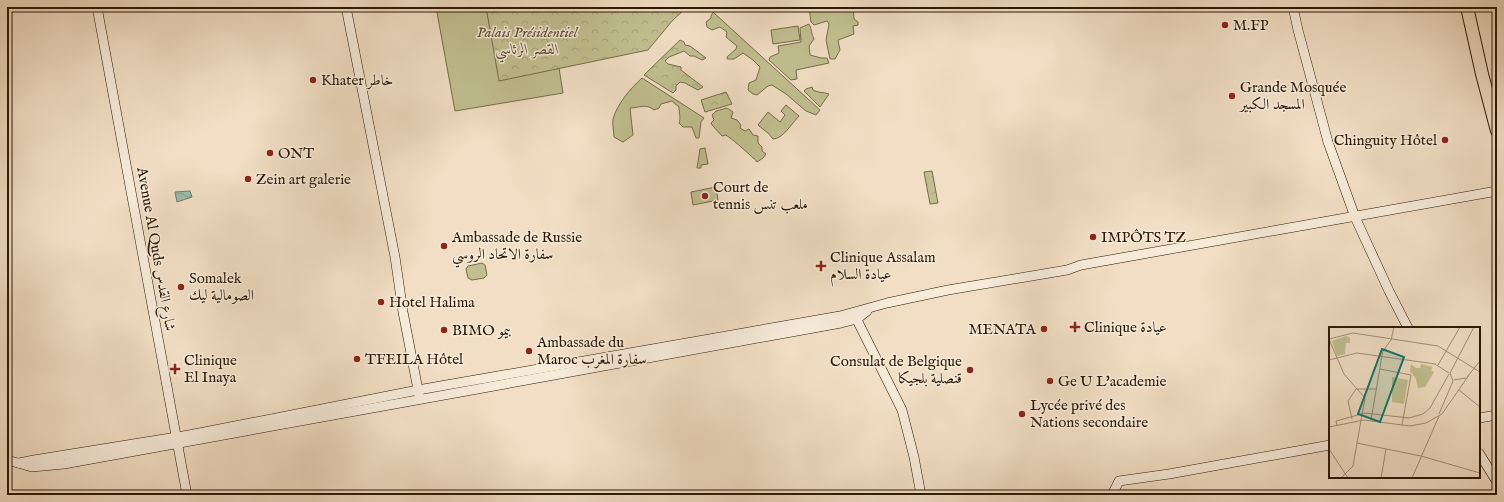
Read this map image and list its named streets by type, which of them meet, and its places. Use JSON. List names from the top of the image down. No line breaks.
{"streets":{"street":["Avenue Al Quds شارع القدس"]},"parks":["Palais Présidentiel القصر الرئاسي"],"places":{"other":["M.FP","Khater خاطر","Grande Mosquée المسجد الكبير","Chinguity Hôtel","ONT","Zein art galerie","Court de tennis ملعب تنس","IMPÔTS TZ","Ambassade de Russie سفارة الاتحاد الروسي","Somalek الصومالية ليك","Hotel Halima","MENATA","BIMO بيمو","Ambassade du Maroc سفارة المغرب","TFEILA Hôtel","Consulat de Belgique قنصلية بلجيكا","Ge U L'academie","Lycée privé des Nations secondaire"],"health":["Clinique Assalam عيادة السلام","Clinique عيادة","Clinique El Inaya"]}}
